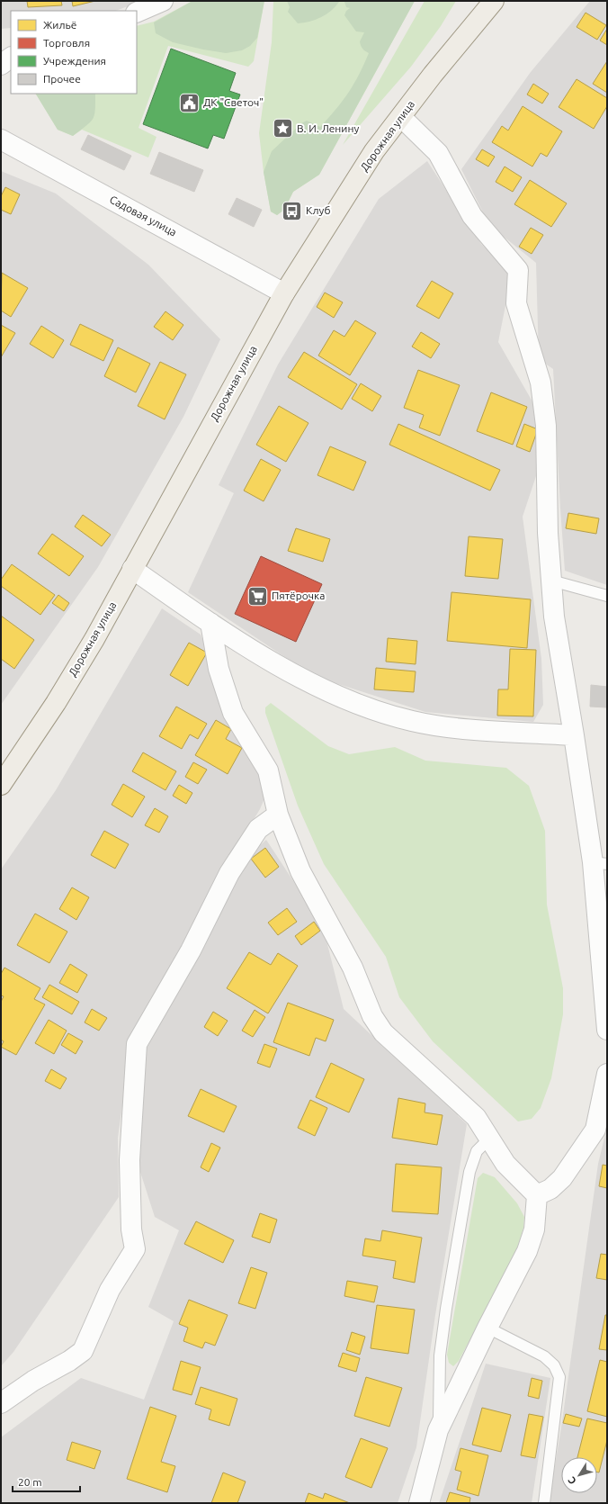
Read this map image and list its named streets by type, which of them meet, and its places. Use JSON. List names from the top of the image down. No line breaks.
{"streets":{"main road":["Дорожная улица"],"street":["Садовая улица"]},"crossings":[["Дорожная улица","Садовая улица"]],"places":{"public building":["ДК \"Светоч\""],"place":["В. И. Ленину"],"bus stop":["Клуб"],"supermarket":["Пятёрочка"]},"legend":["Жильё","Торговля","Учреждения","Прочее"],"scale_bar":"20 m","north":"bottom left"}
